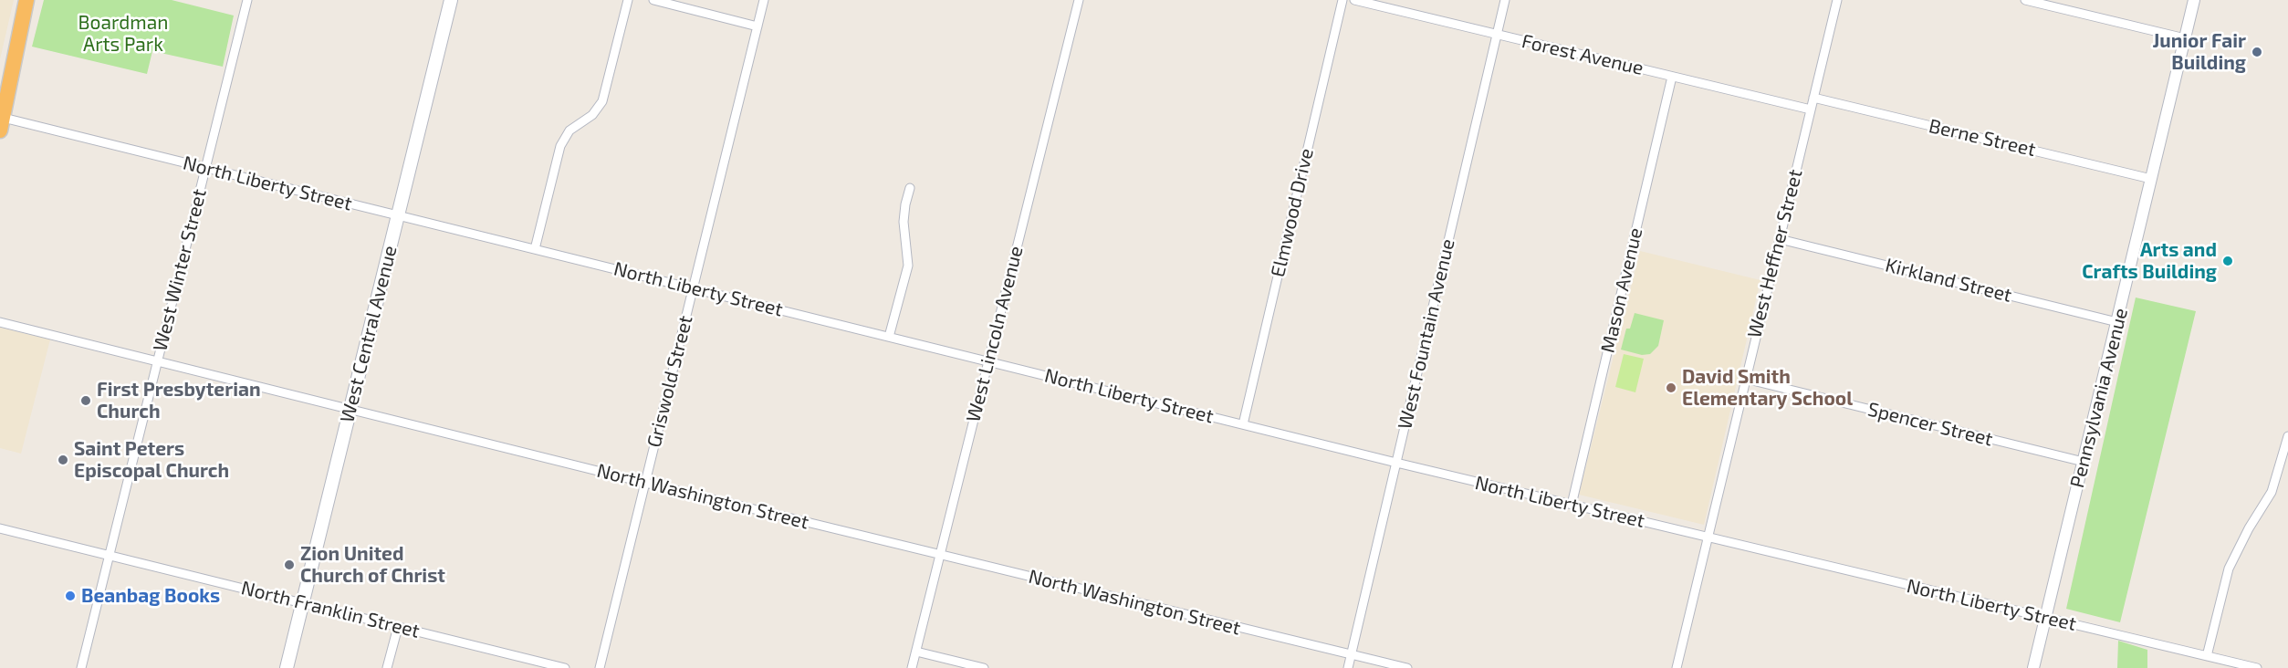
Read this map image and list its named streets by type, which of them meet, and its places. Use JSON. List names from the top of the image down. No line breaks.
{"streets":{"main road":["West Central Avenue"],"street":["Forest Avenue","Berne Street","North Liberty Street","Elmwood Drive","West Heffner Street","West Winter Street","Kirkland Street","Mason Avenue","West Lincoln Avenue","West Fountain Avenue","Griswold Street","Pennsylvania Avenue","Spencer Street","North Washington Street","North Franklin Street"]},"crossings":[["Forest Avenue","West Heffner Street"],["Forest Avenue","Mason Avenue"],["Forest Avenue","West Fountain Avenue"],["Berne Street","West Heffner Street"],["Berne Street","Pennsylvania Avenue"],["North Liberty Street","Elmwood Drive"],["North Liberty Street","West Heffner Street"],["North Liberty Street","West Winter Street"],["North Liberty Street","Mason Avenue"],["North Liberty Street","West Central Avenue"],["North Liberty Street","West Lincoln Avenue"],["North Liberty Street","West Fountain Avenue"],["North Liberty Street","Griswold Street"],["North Liberty Street","Pennsylvania Avenue"],["West Heffner Street","Kirkland Street"],["West Heffner Street","Spencer Street"],["West Winter Street","North Washington Street"],["West Winter Street","North Franklin Street"],["Kirkland Street","Pennsylvania Avenue"],["West Central Avenue","North Washington Street"],["West Central Avenue","North Franklin Street"],["West Lincoln Avenue","North Washington Street"],["West Fountain Avenue","North Washington Street"],["Griswold Street","North Washington Street"],["Pennsylvania Avenue","Spencer Street"]],"parks":["Boardman Arts Park"],"places":["Junior Fair Building","Arts and Crafts Building","David Smith Elementary School","First Presbyterian Church","Saint Peters Episcopal Church","Zion United Church of Christ","Beanbag Books"]}
